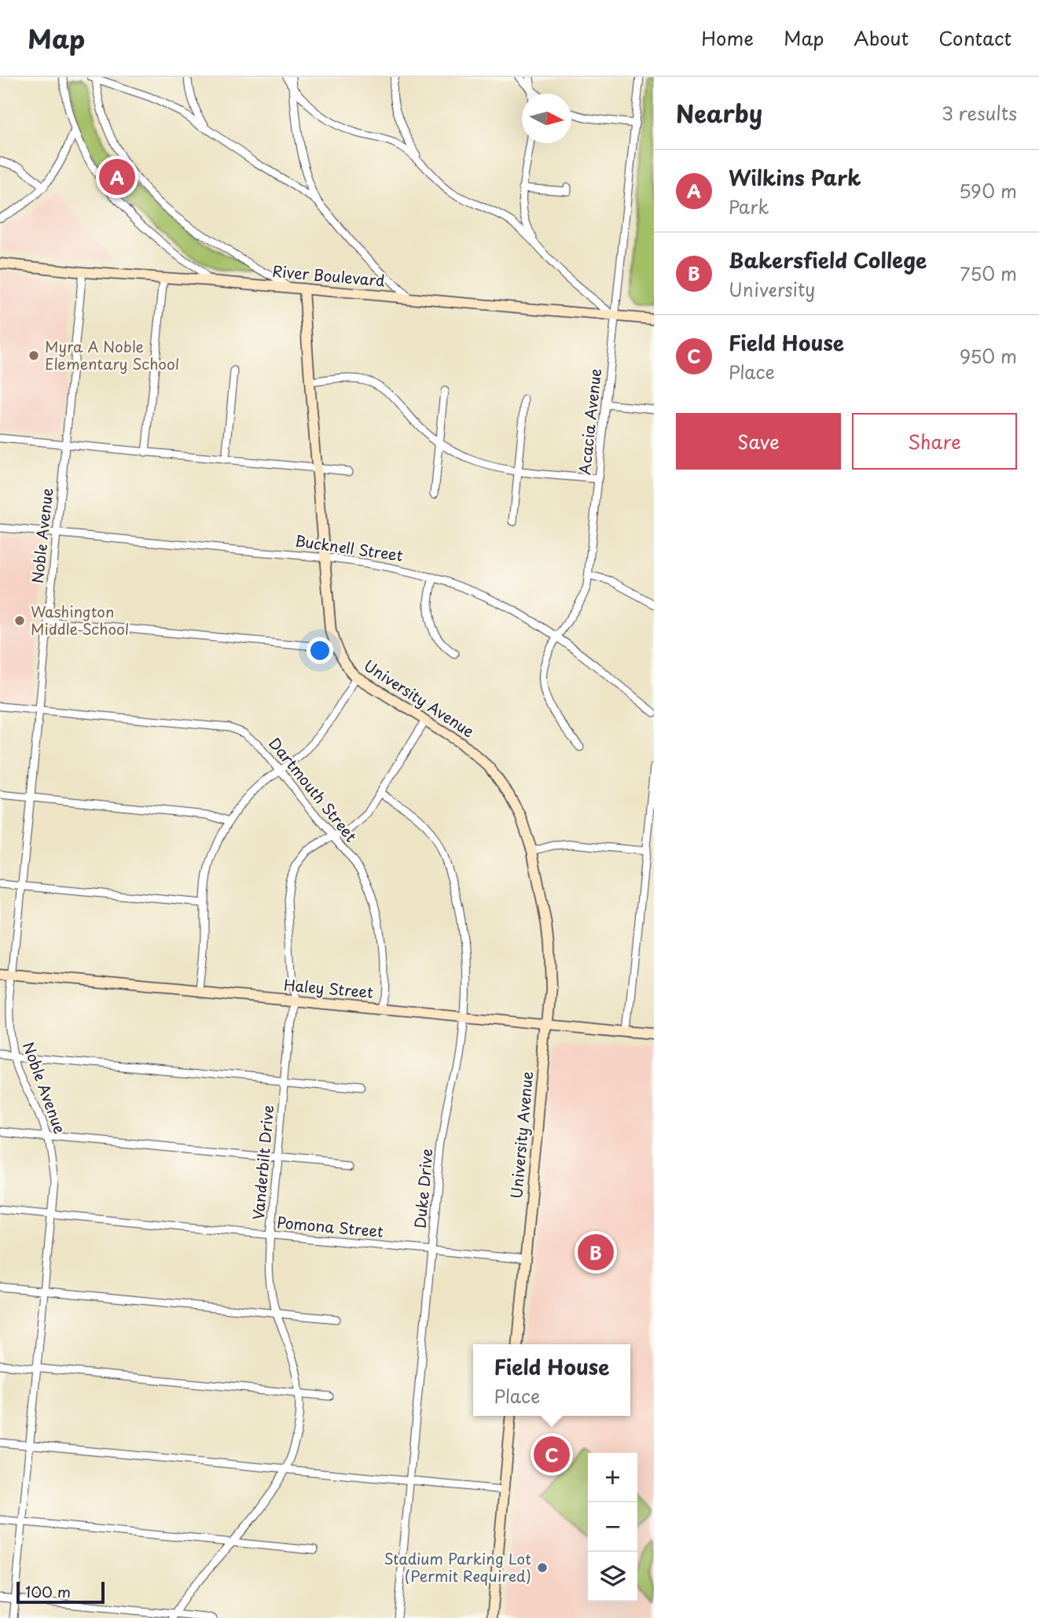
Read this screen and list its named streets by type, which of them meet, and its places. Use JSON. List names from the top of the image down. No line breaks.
{"streets":{"street":["River Boulevard","Acacia Avenue","Noble Avenue","Bucknell Street","University Avenue","Dartmouth Street","Haley Street","Vanderbilt Drive","Duke Drive","Pomona Street"]},"crossings":[["River Boulevard","Acacia Avenue"],["River Boulevard","Noble Avenue"],["River Boulevard","University Avenue"],["Acacia Avenue","Bucknell Street"],["Noble Avenue","Bucknell Street"],["Noble Avenue","Dartmouth Street"],["Noble Avenue","Haley Street"],["Noble Avenue","Pomona Street"],["Bucknell Street","University Avenue"],["University Avenue","Haley Street"],["University Avenue","Vanderbilt Drive"],["University Avenue","Pomona Street"],["Dartmouth Street","Haley Street"],["Dartmouth Street","Vanderbilt Drive"],["Haley Street","Vanderbilt Drive"],["Haley Street","Duke Drive"],["Vanderbilt Drive","Duke Drive"],["Vanderbilt Drive","Pomona Street"],["Duke Drive","Pomona Street"]],"places":["Myra A Noble Elementary School","Washington Middle School","Stadium Parking Lot (Permit Required)"],"scale_bar":"100 m","north":"right","page":{"header":"Map","nav":["Home","Map","About","Contact"],"heading":["Nearby","3 results"],"list":[{"mark":"A","name":"Wilkins Park","note":"Park","value":"590 m"},{"mark":"B","name":"Bakersfield College","note":"University","value":"750 m"},{"mark":"C","name":"Field House","note":"Place","value":"950 m"}],"pins":["A","B","C"],"buttons":["Save","Share"],"popup":["Field House","Place"],"map_buttons":["+","−"],"scale":"100 m"}}
